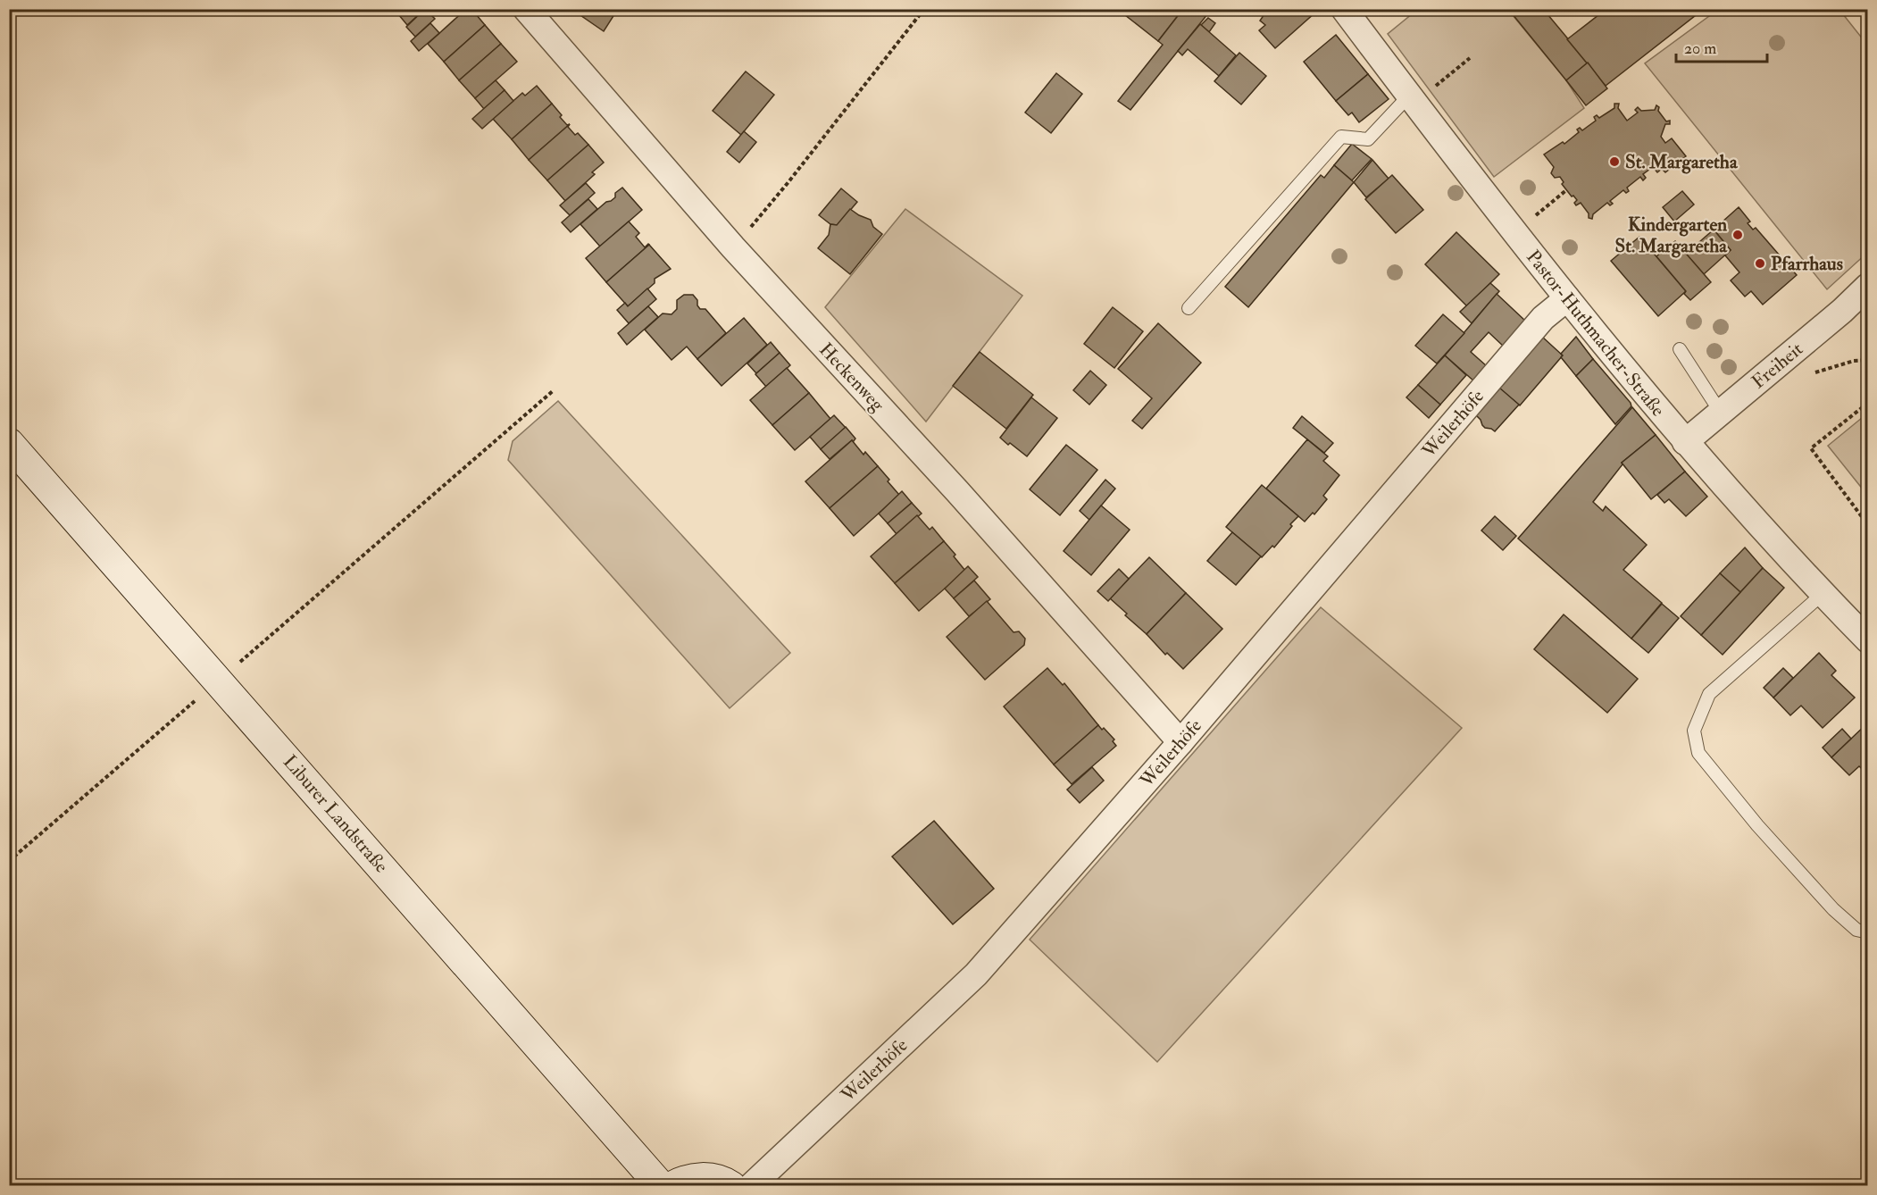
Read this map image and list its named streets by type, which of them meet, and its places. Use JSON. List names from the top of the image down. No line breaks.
{"streets":{"street":["Pastor-Huthmacher-Straße","Freiheit","Heckenweg","Weilerhöfe","Liburer Landstraße"]},"crossings":[["Pastor-Huthmacher-Straße","Freiheit"],["Pastor-Huthmacher-Straße","Weilerhöfe"],["Heckenweg","Weilerhöfe"]],"places":["St. Margaretha","Kindergarten St. Margaretha","Pfarrhaus"],"scale_bar":"20 m"}
